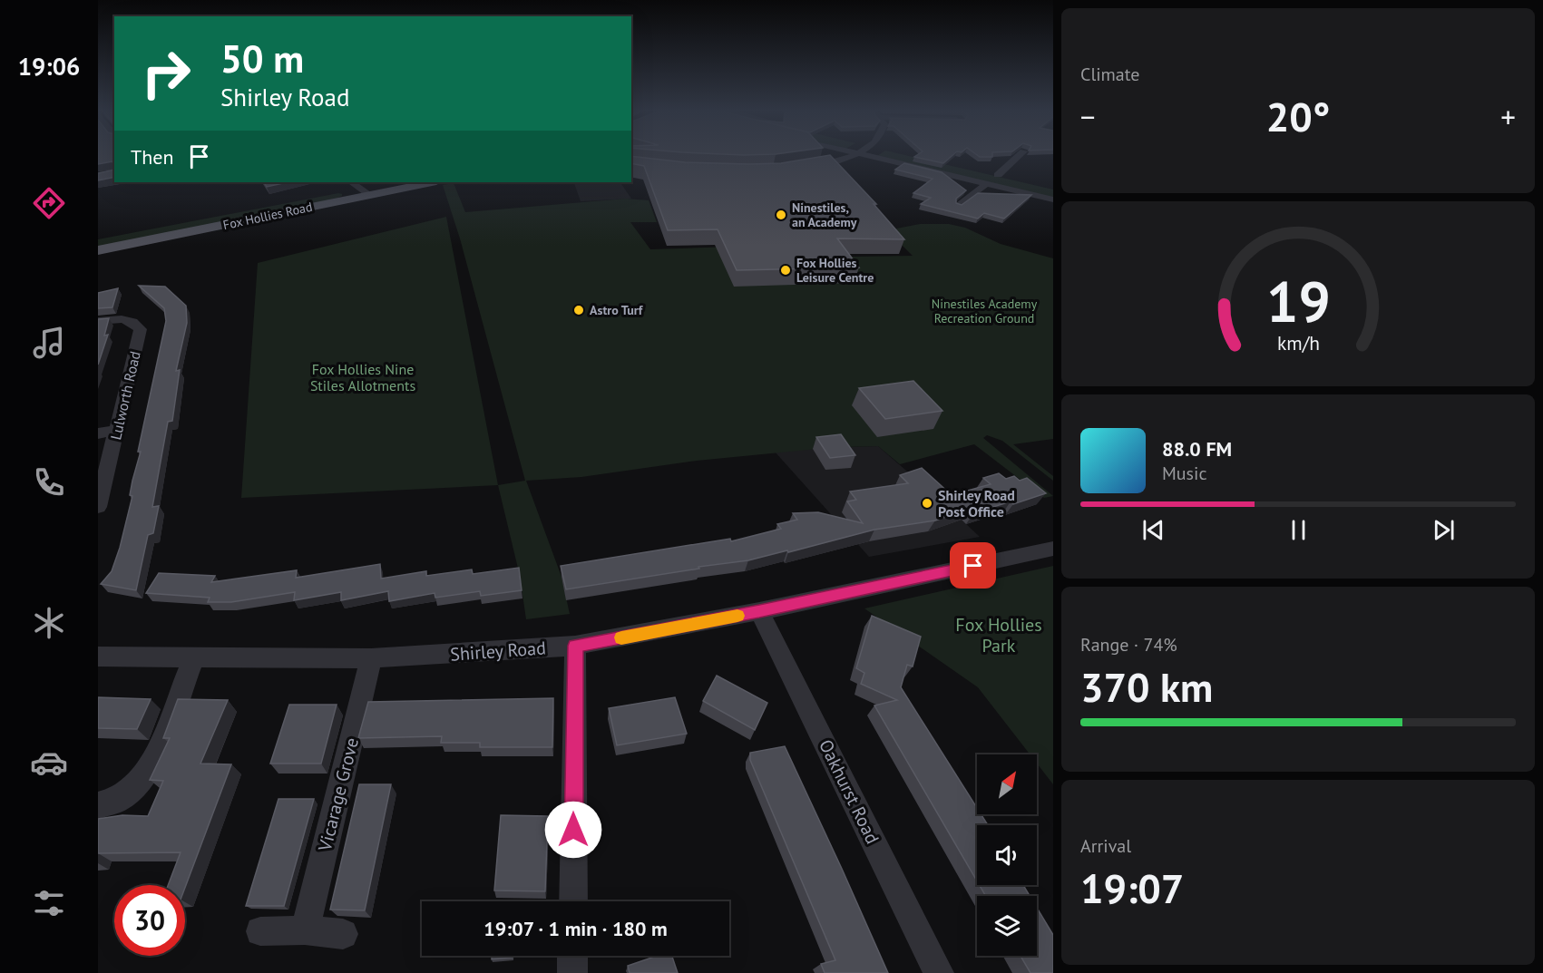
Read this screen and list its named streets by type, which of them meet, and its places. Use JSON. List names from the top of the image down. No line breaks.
{"streets":{"main road":["Fox Hollies Road"],"street":["Lulworth Road","Shirley Road","Oakhurst Road","Vicarage Grove"]},"crossings":[["Shirley Road","Oakhurst Road"],["Shirley Road","Vicarage Grove"]],"parks":["Ninestiles Academy Recreation Ground","Fox Hollies Nine Stiles Allotments","Fox Hollies Park"],"places":["Ninestiles, an Academy","Fox Hollies Leisure Centre","Astro Turf","Shirley Road Post Office"],"north":"top right","page":{"tabs":"19:06","tile":["Climate",["Range · 74%","370 km"],["Arrival","19:07"]],"turn":["50 m","Shirley Road"],"heat":["−","20°","+"],"then":"Then","song":["88.0 FM","Music"],"limit":"30","trip":"19:07 · 1 min · 180 m","gauge":["19","km/h"]}}
